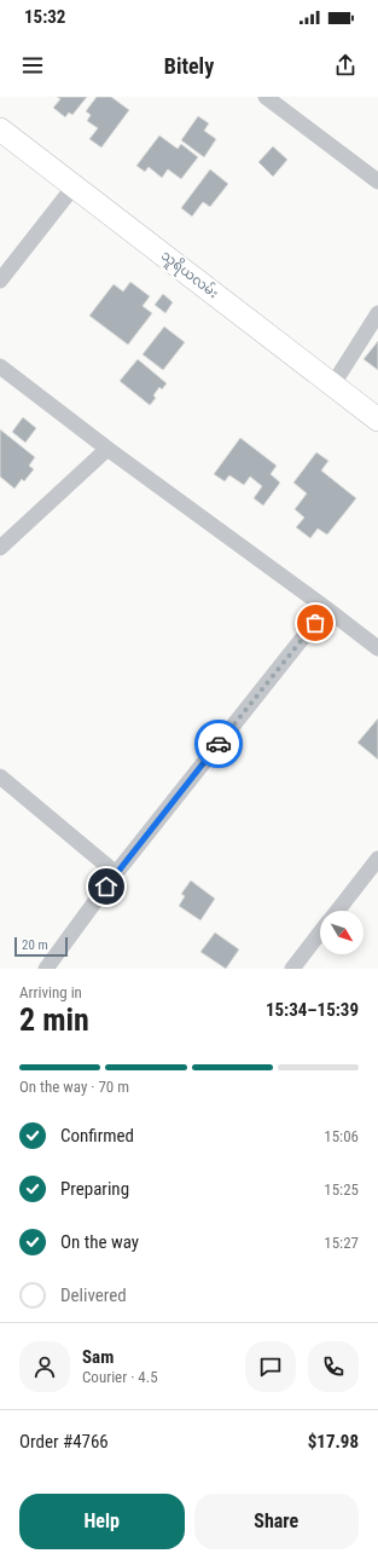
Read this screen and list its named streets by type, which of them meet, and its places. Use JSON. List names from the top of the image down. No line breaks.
{"streets":{"street":["သူရိယလမ်း"]},"scale_bar":"20 m","north":"bottom right","page":{"status":"15:32","header":"Bitely","scale":"20 m","heading":["2 min","Arriving in","15:34–15:39"],"panel":["Sam","Courier · 4.5","Order #4766","$17.98"],"bar":"On the way · 70 m","list":[["Confirmed","15:06"],["Preparing","15:25"],["On the way","15:27"],"Delivered"],"buttons":["Help","Share"]}}
